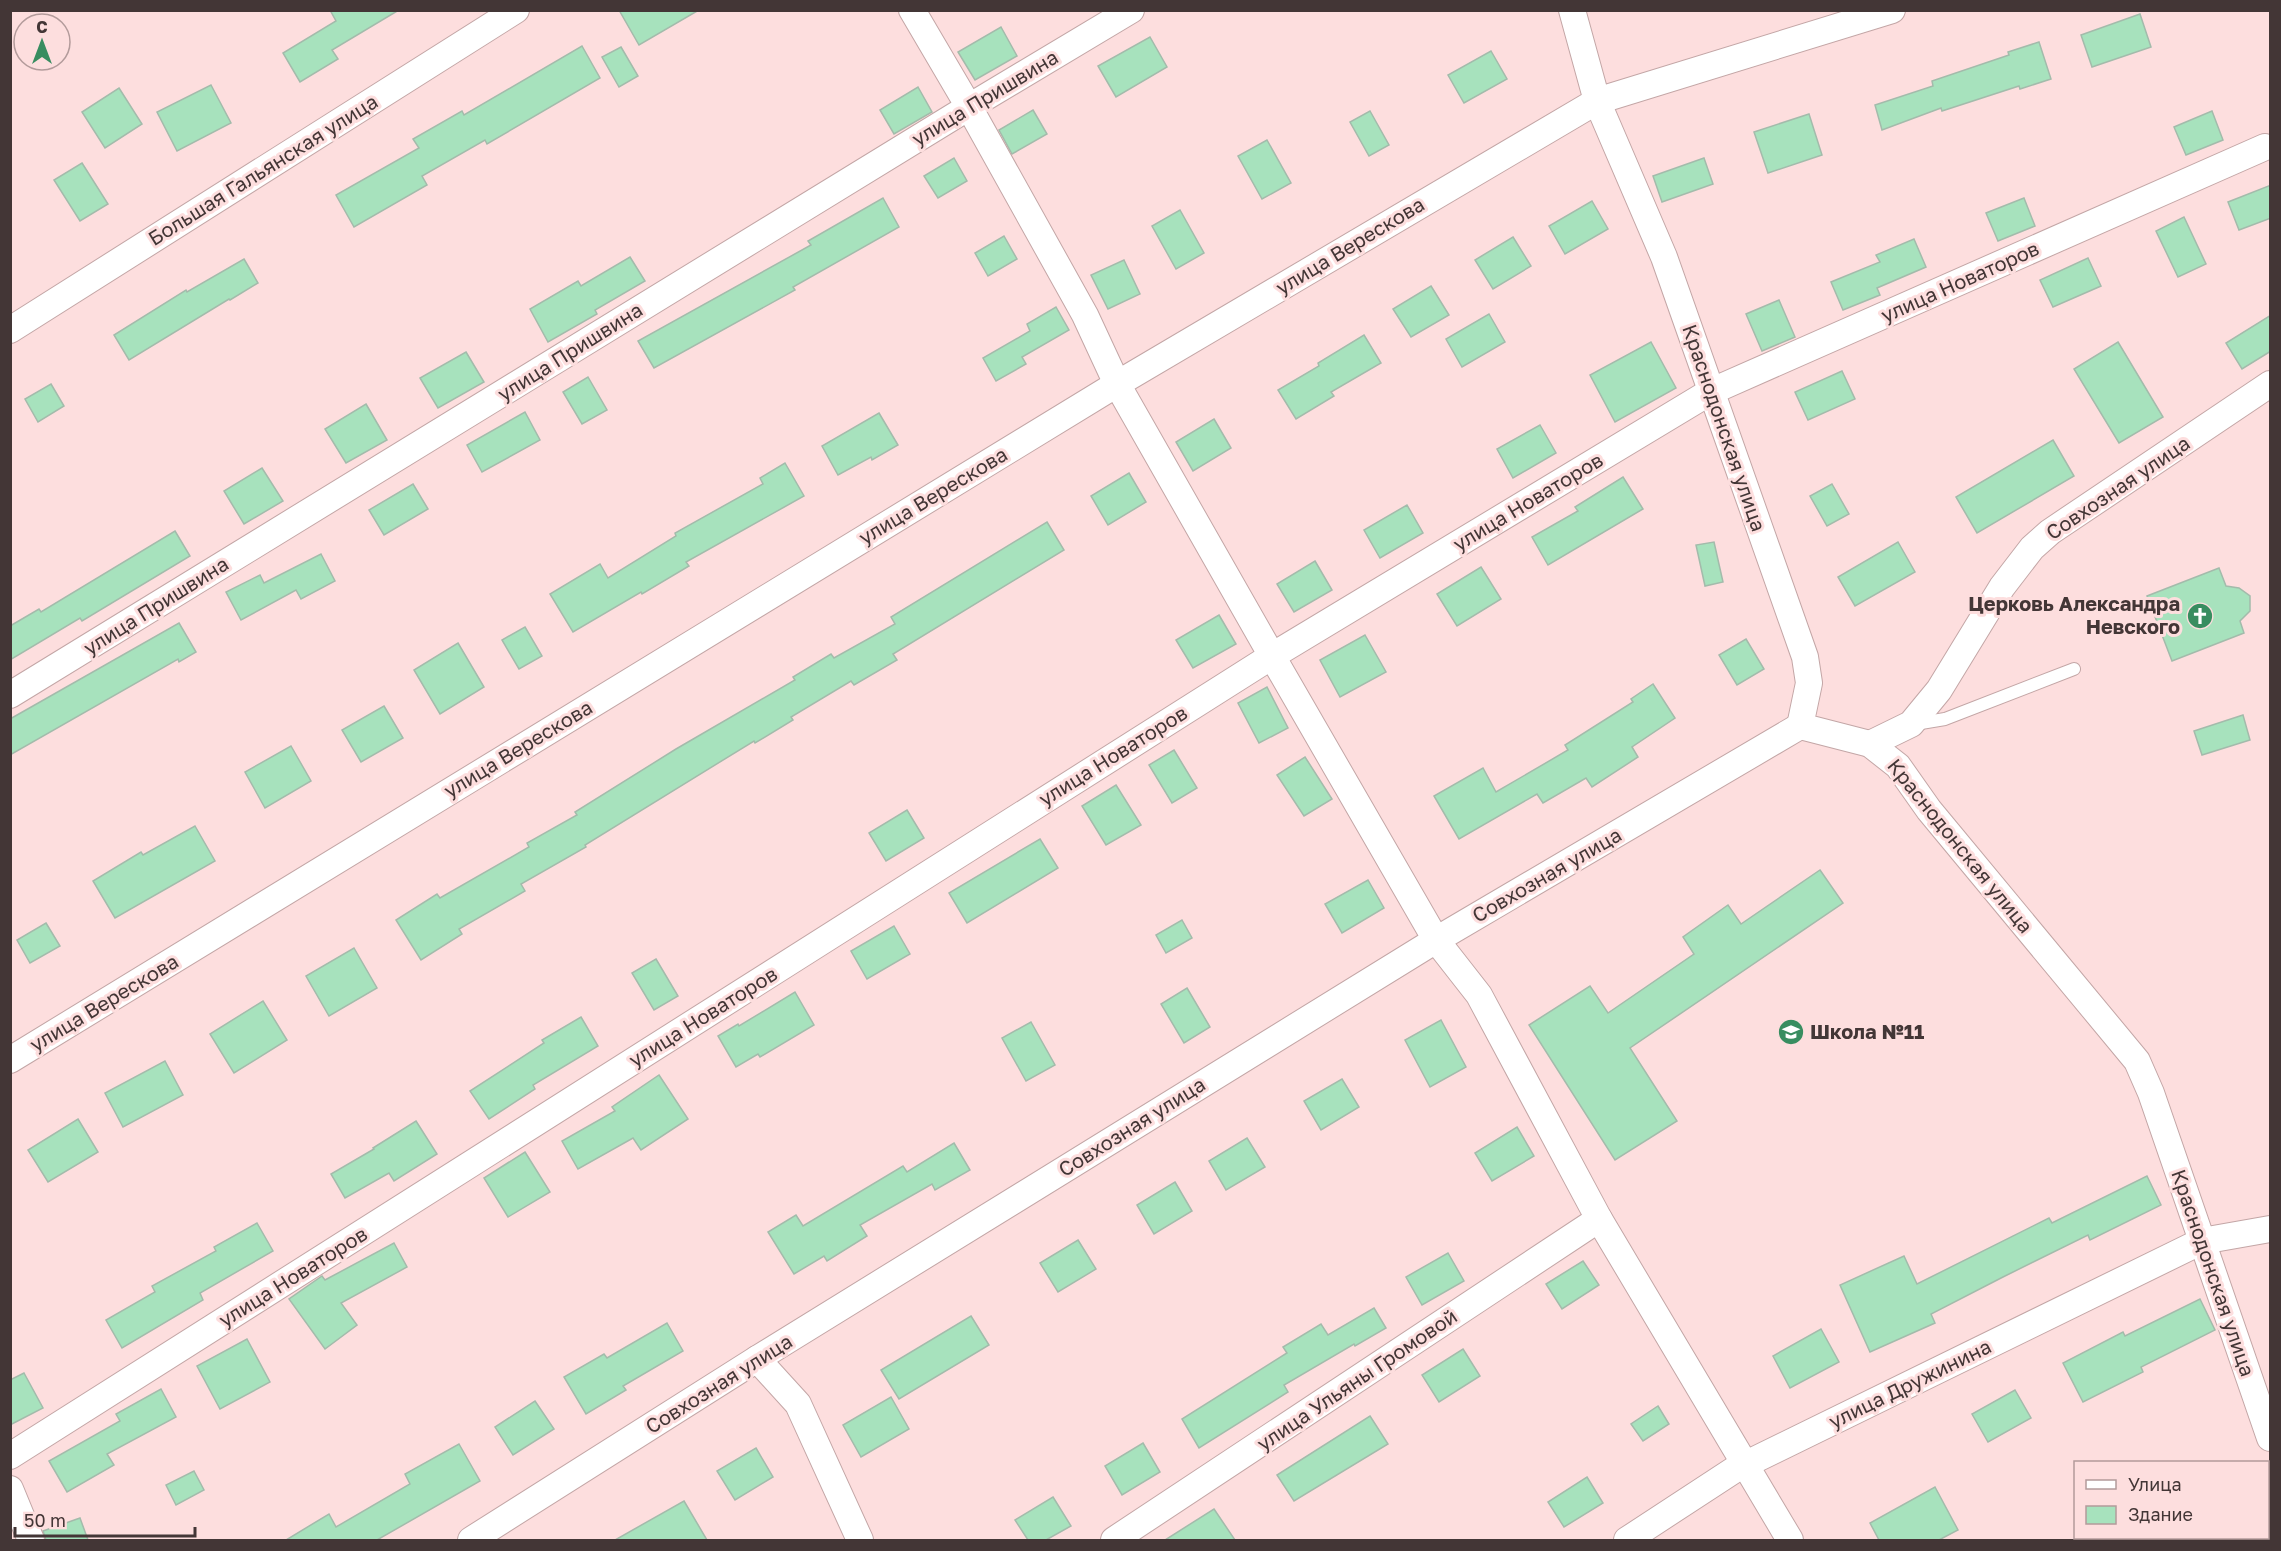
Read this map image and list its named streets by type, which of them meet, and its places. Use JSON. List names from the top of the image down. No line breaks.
{"streets":{"street":["улица Пришвина","Большая Гальянская улица","улица Верескова","улица Новаторов","Краснодонская улица","Совхозная улица","улица Ульяны Громовой","улица Дружинина"]},"crossings":[["улица Верескова","Краснодонская улица"],["улица Новаторов","Краснодонская улица"],["Краснодонская улица","Совхозная улица"],["Краснодонская улица","улица Дружинина"]],"places":{"church":["Церковь Александра Невского"],"school or university":["Школа №11"]},"legend":["Улица","Здание"],"scale_bar":"50 m","north":"top"}
